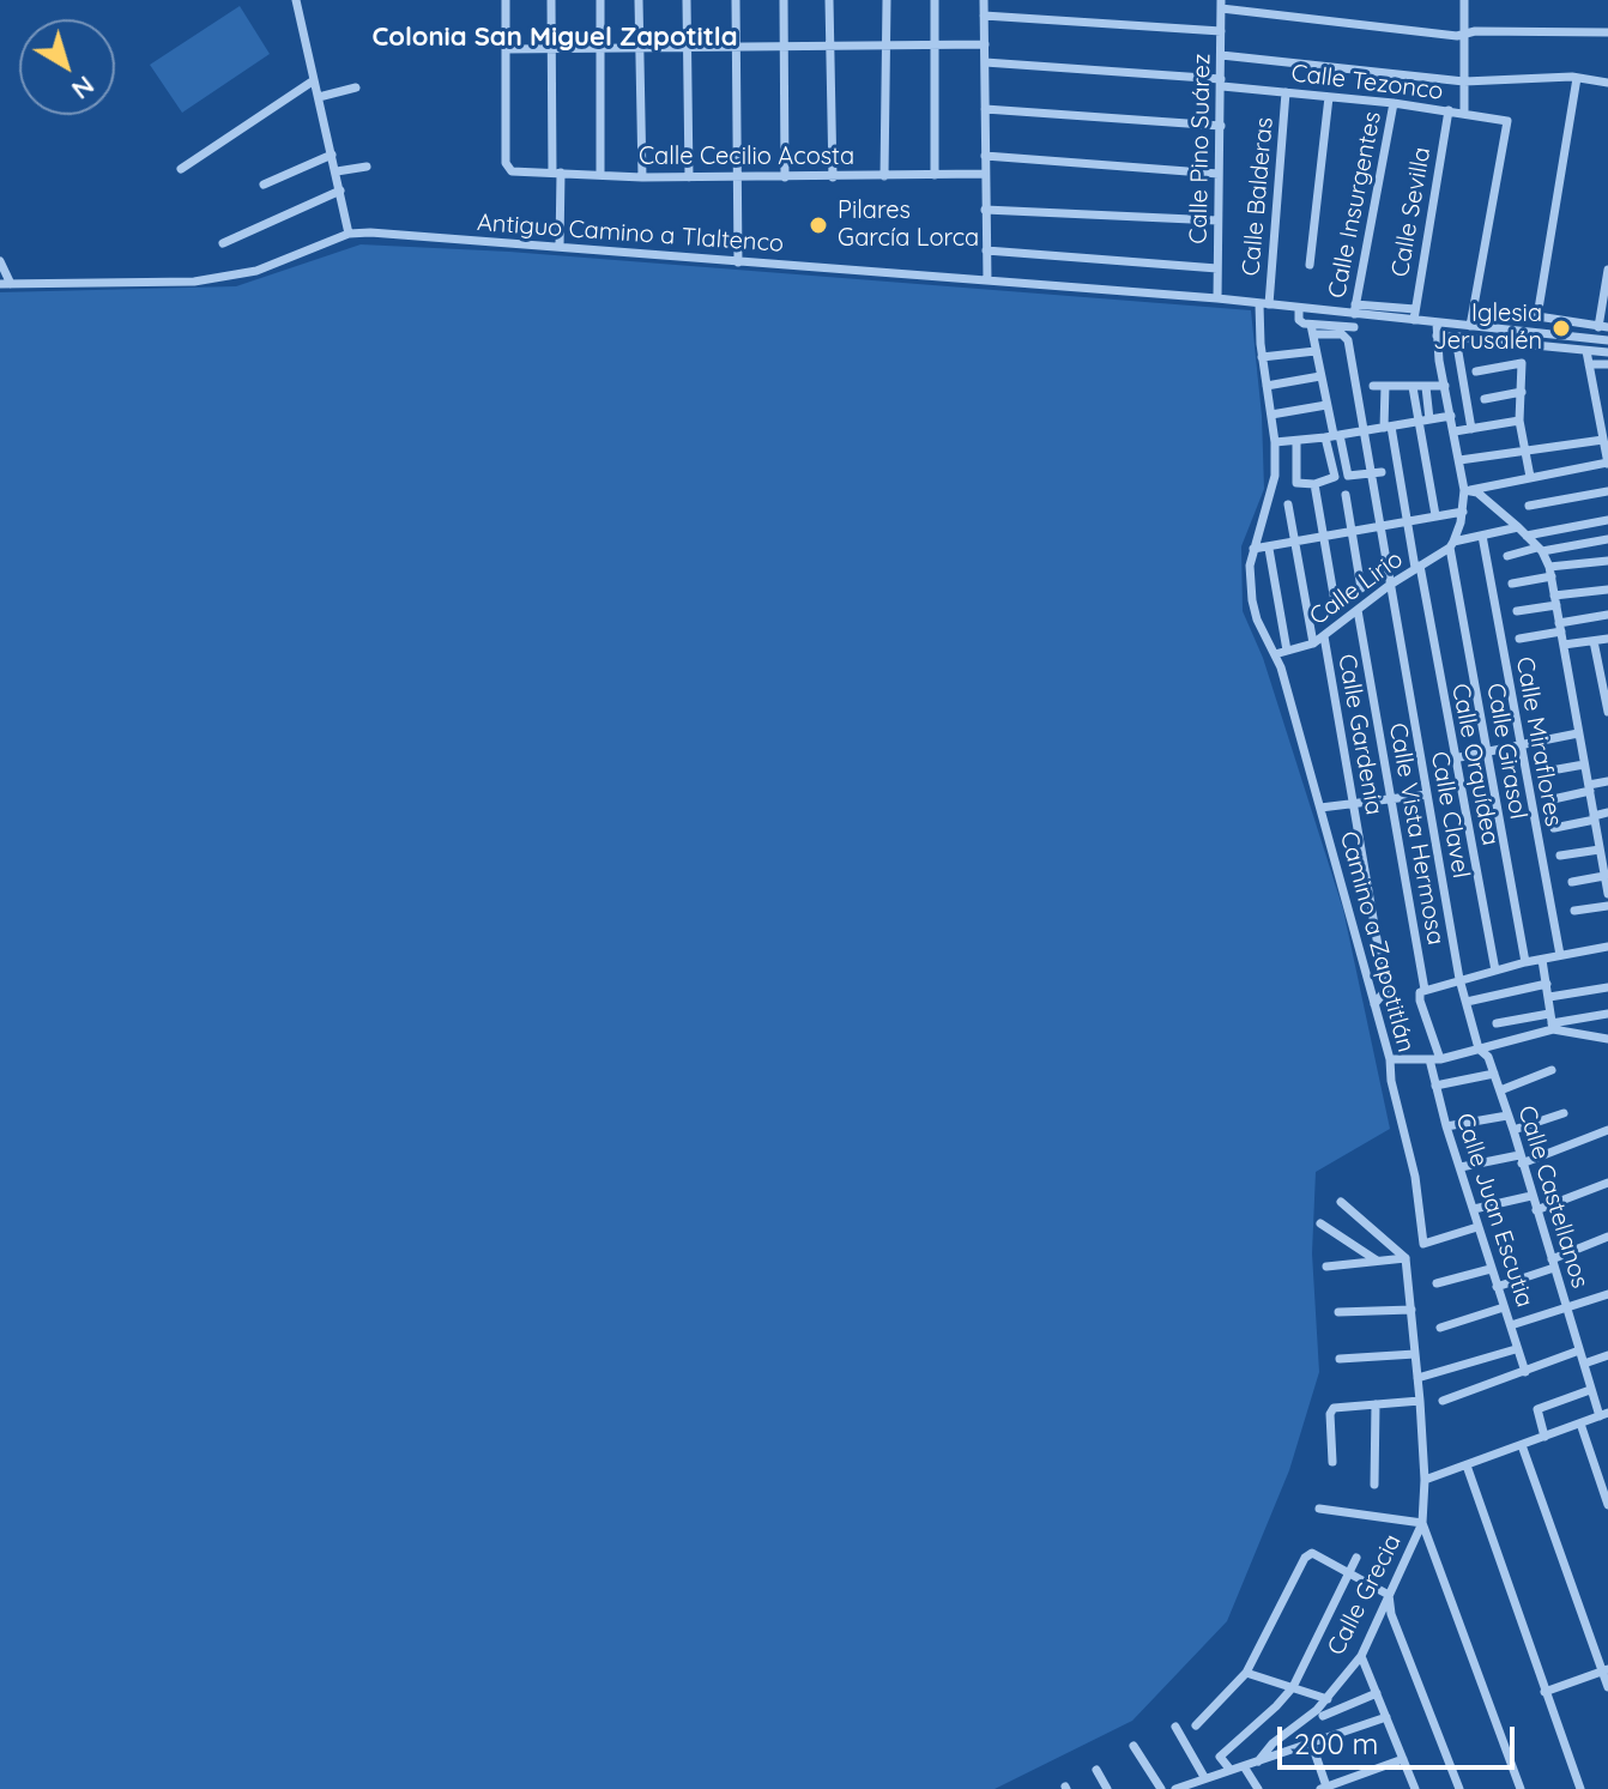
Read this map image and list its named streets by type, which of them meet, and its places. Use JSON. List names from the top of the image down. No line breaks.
{"streets":{"street":["Calle Tezonco","Calle Pino Suárez","Calle Cecilio Acosta","Calle Balderas","Calle Insurgentes","Calle Sevilla","Antiguo Camino a Tlaltenco","Calle Lirio","Calle Gardenia","Calle Miraflores","Calle Girasol","Calle Orquídea","Calle Clavel","Calle Vista Hermosa","Camino a Zapotitlán","Calle Castellanos","Calle Juan Escutia","Calle Grecia"]},"crossings":[["Calle Tezonco","Calle Pino Suárez"],["Calle Tezonco","Calle Balderas"],["Calle Tezonco","Calle Insurgentes"],["Calle Tezonco","Calle Sevilla"],["Calle Tezonco","Antiguo Camino a Tlaltenco"],["Calle Pino Suárez","Antiguo Camino a Tlaltenco"],["Calle Balderas","Antiguo Camino a Tlaltenco"],["Calle Balderas","Camino a Zapotitlán"],["Calle Insurgentes","Antiguo Camino a Tlaltenco"],["Calle Sevilla","Antiguo Camino a Tlaltenco"],["Calle Lirio","Calle Gardenia"],["Calle Lirio","Calle Miraflores"],["Calle Lirio","Calle Girasol"],["Calle Lirio","Calle Orquídea"],["Calle Lirio","Calle Clavel"],["Calle Lirio","Calle Vista Hermosa"],["Calle Lirio","Camino a Zapotitlán"],["Calle Gardenia","Camino a Zapotitlán"],["Calle Clavel","Calle Castellanos"],["Calle Vista Hermosa","Calle Juan Escutia"],["Camino a Zapotitlán","Calle Juan Escutia"]],"districts":["Colonia San Miguel Zapotitla"],"places":["Pilares García Lorca","Iglesia Jerusalén"],"scale_bar":"200 m","north":"bottom right"}
